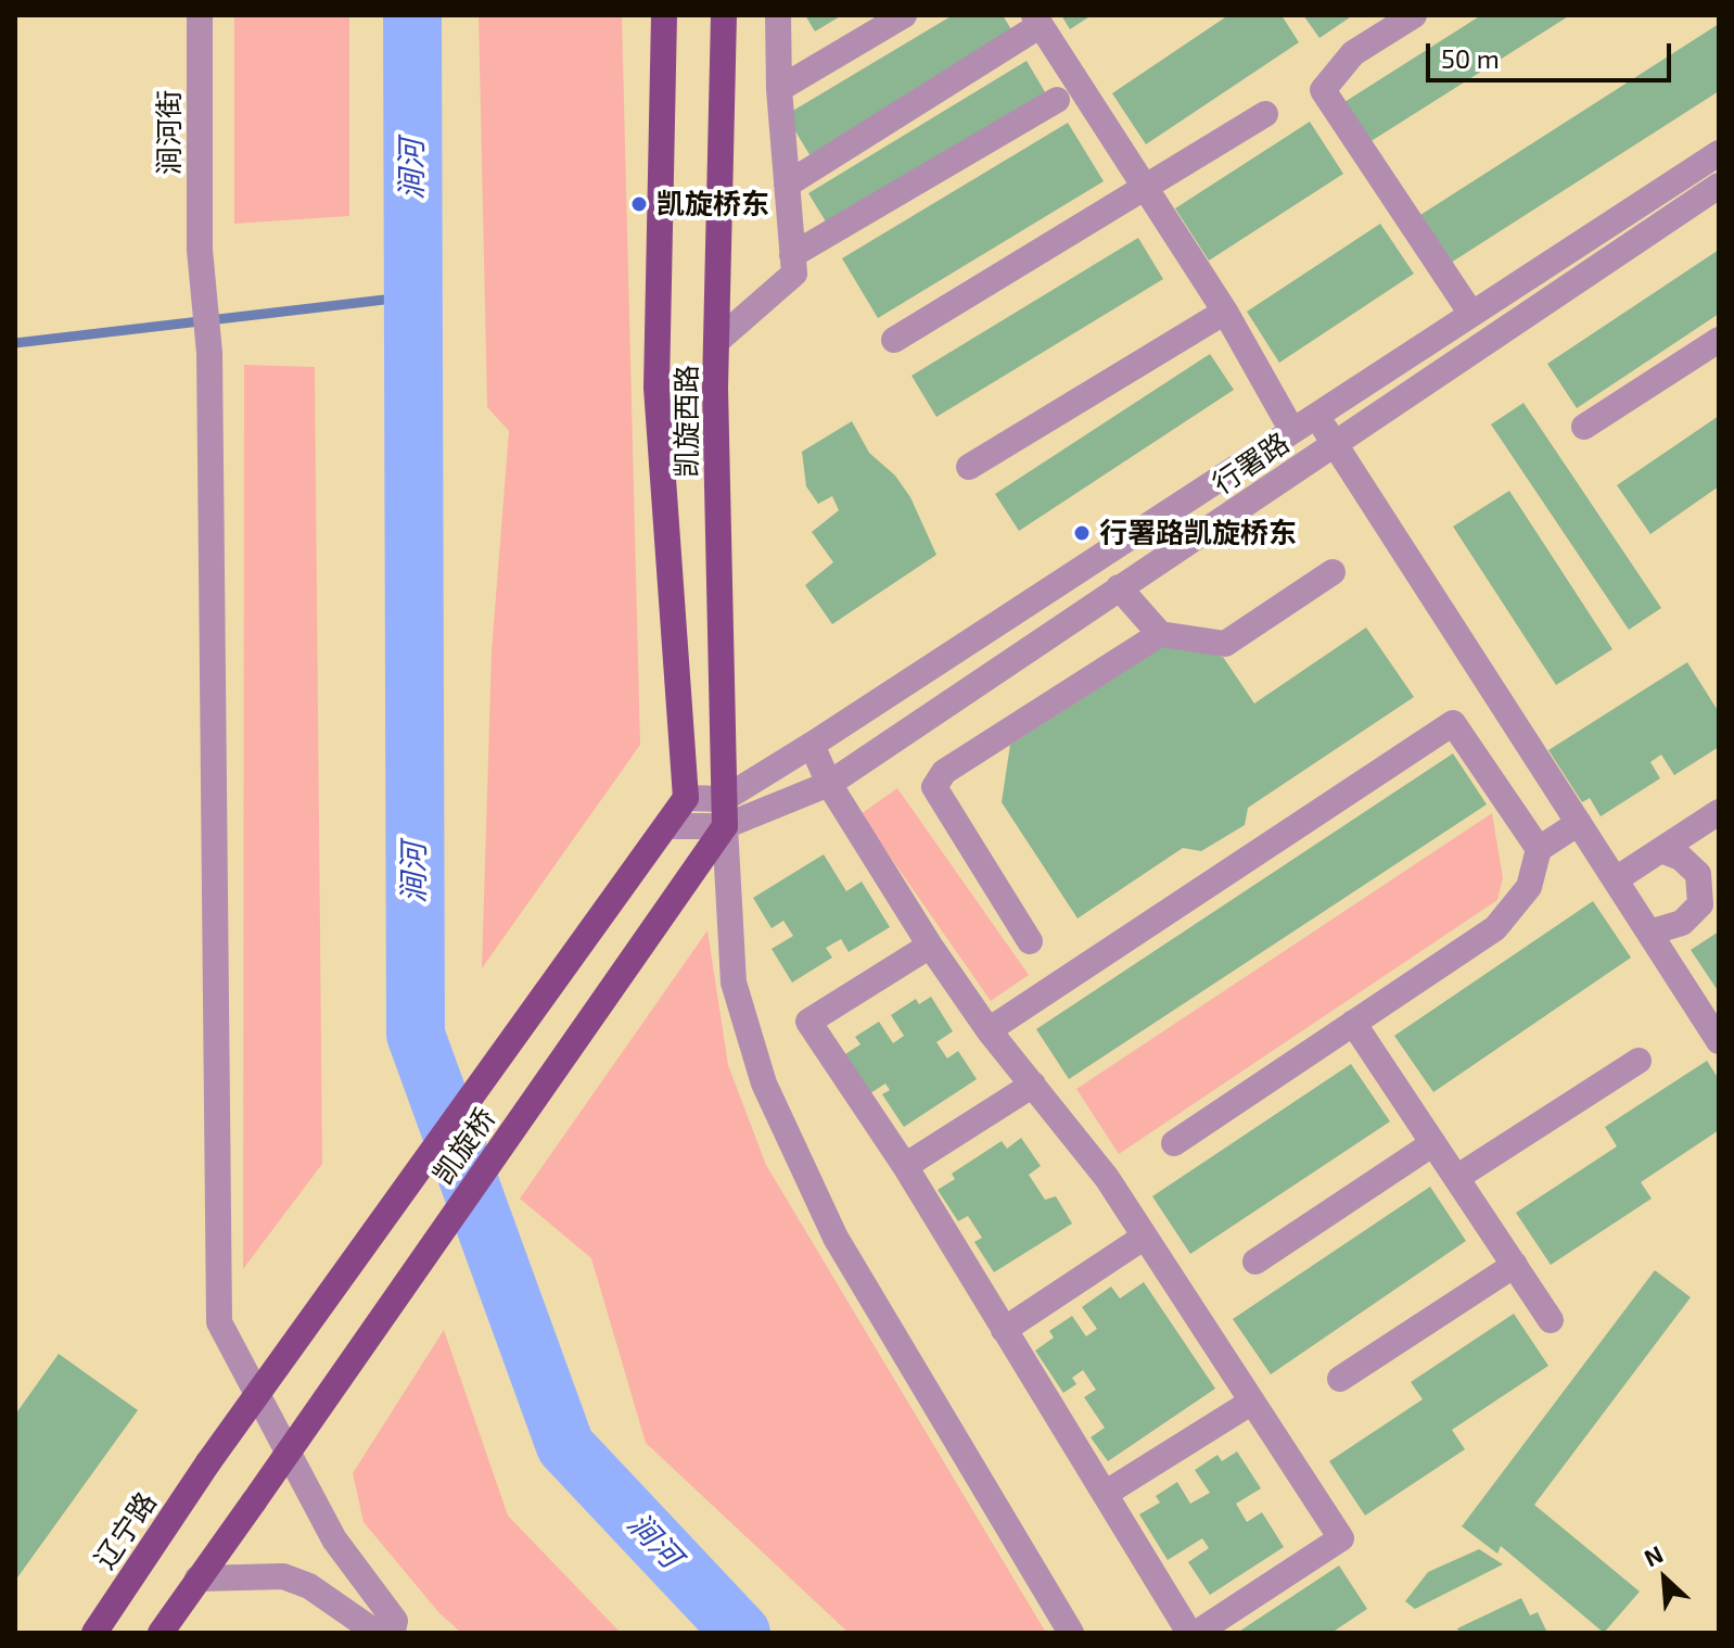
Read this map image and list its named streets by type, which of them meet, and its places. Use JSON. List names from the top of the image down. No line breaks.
{"streets":{"main road":["凯旋西路","凯旋桥","辽宁路"],"street":["涧河街","行署路"]},"crossings":[["凯旋西路","行署路"],["凯旋西路","凯旋桥"],["行署路","凯旋桥"],["凯旋桥","辽宁路"]],"water":["涧河"],"places":["凯旋桥东","行署路凯旋桥东"],"scale_bar":"50 m","north":"top left"}
